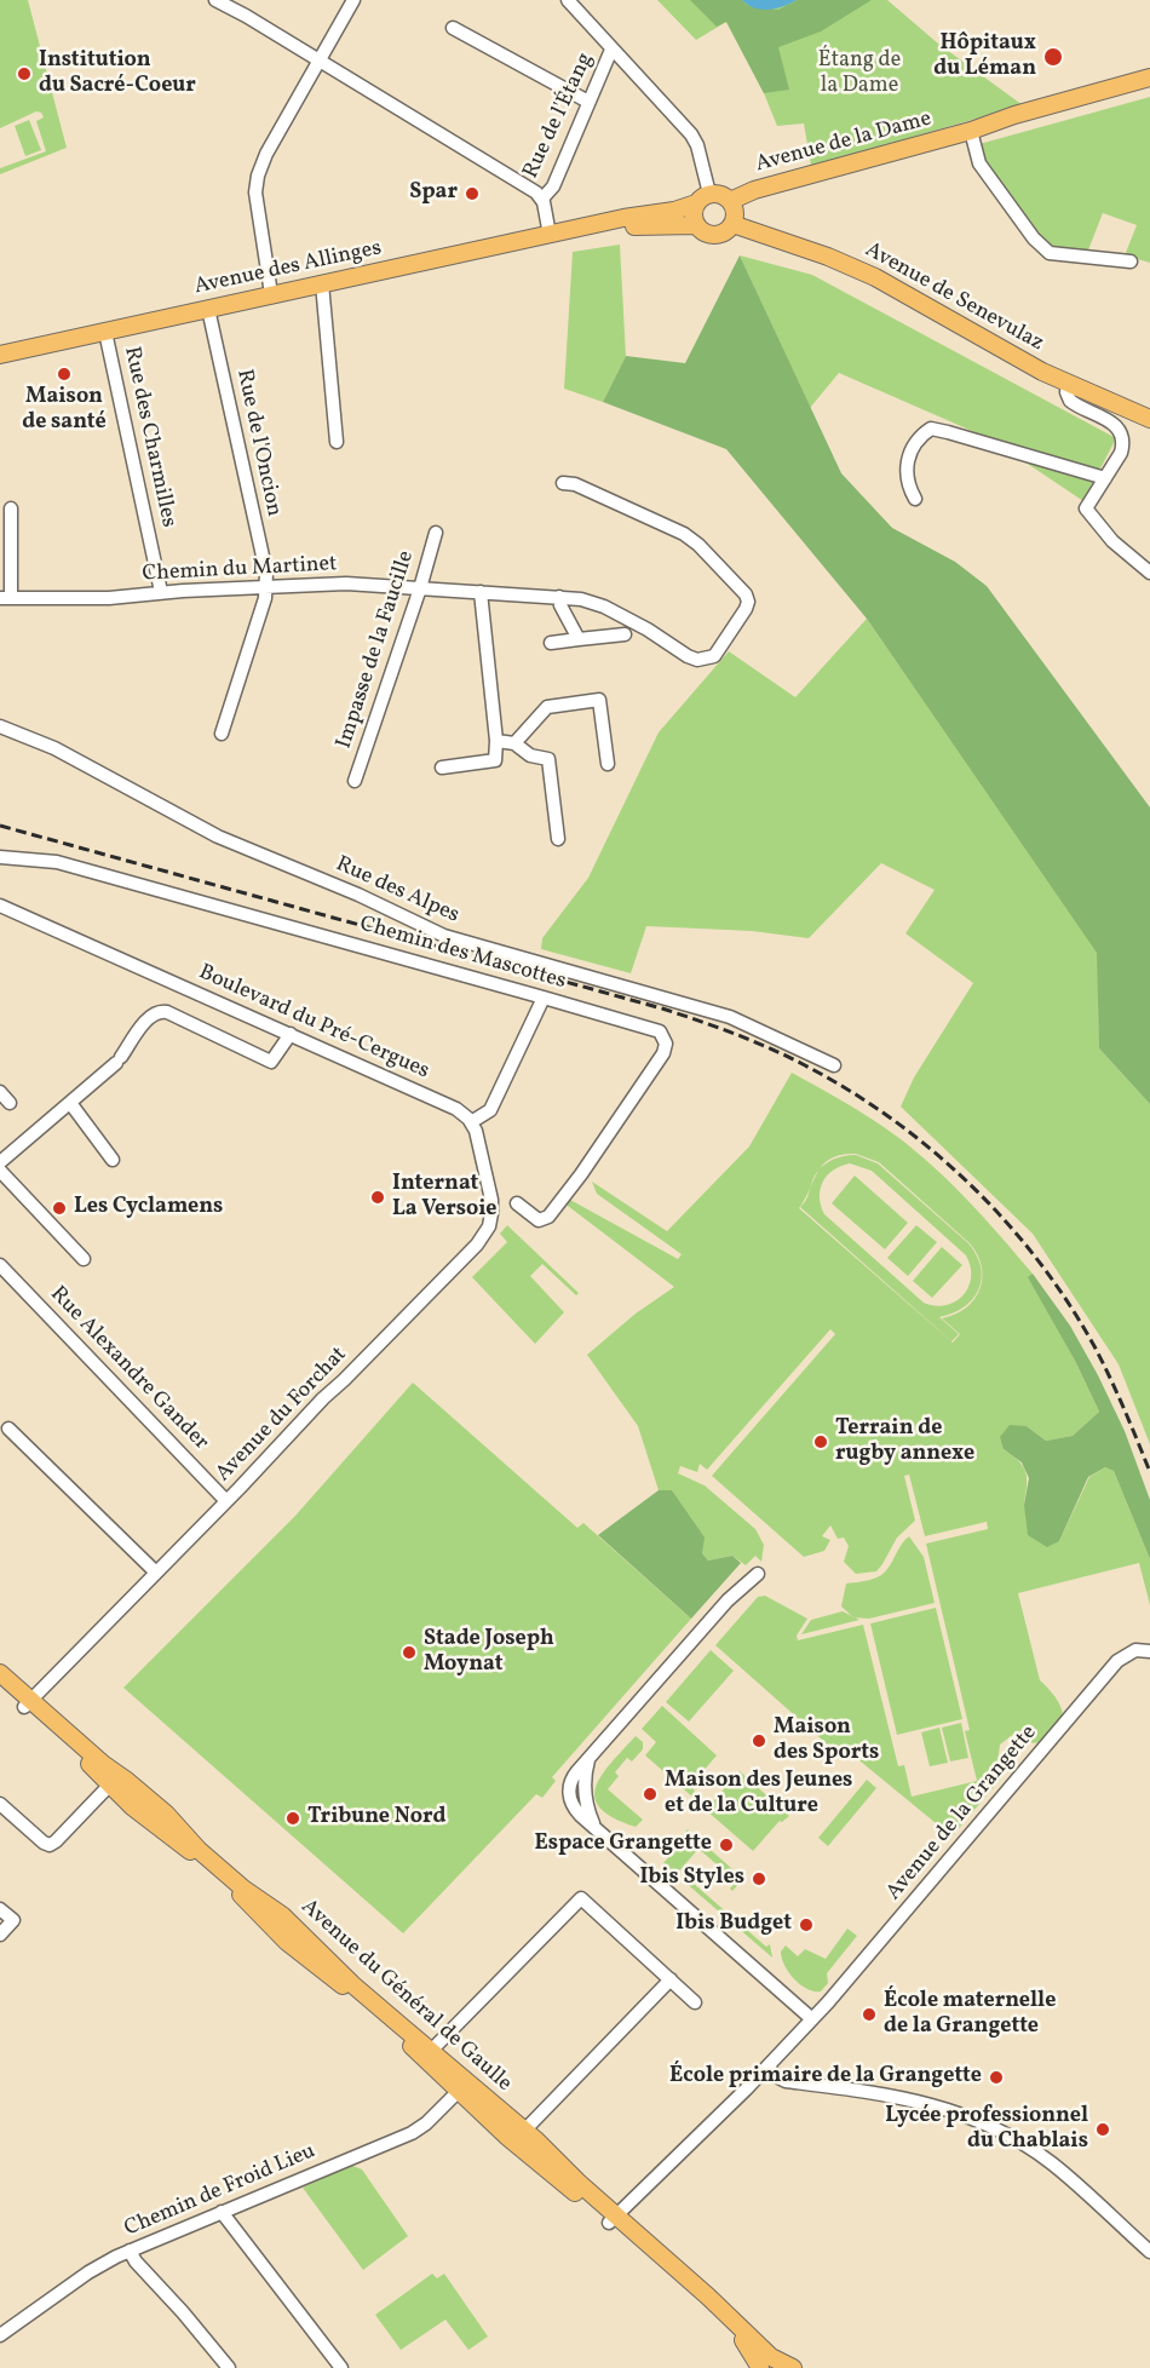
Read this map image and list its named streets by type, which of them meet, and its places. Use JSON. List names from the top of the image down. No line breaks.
{"streets":{"main road":["Avenue de la Dame","Avenue des Allinges","Avenue de Senevulaz","Avenue du Général de Gaulle"],"street":["Rue de l'Étang","Rue des Charmilles","Rue de l'Oncion","Chemin du Martinet","Impasse de la Faucille","Rue des Alpes","Chemin des Mascottes","Boulevard du Pré-Cergues","Rue Alexandre Gander","Avenue du Forchat","Avenue de la Grangette","Chemin de Froid Lieu"]},"crossings":[["Avenue de la Dame","Avenue des Allinges"],["Avenue de la Dame","Avenue de Senevulaz"],["Avenue des Allinges","Avenue de Senevulaz"],["Avenue des Allinges","Rue des Charmilles"],["Avenue des Allinges","Rue de l'Oncion"],["Rue des Charmilles","Chemin du Martinet"],["Rue de l'Oncion","Chemin du Martinet"],["Chemin du Martinet","Impasse de la Faucille"],["Boulevard du Pré-Cergues","Avenue du Forchat"],["Rue Alexandre Gander","Avenue du Forchat"],["Avenue du Forchat","Avenue du Général de Gaulle"],["Avenue de la Grangette","Avenue du Général de Gaulle"],["Avenue du Général de Gaulle","Chemin de Froid Lieu"]],"parks":["Étang de la Dame"],"places":["Hôpitaux du Léman","Institution du Sacré-Coeur","Spar","Maison de santé","Internat La Versoie","Les Cyclamens","Terrain de rugby annexe","Stade Joseph Moynat","Maison des Sports","Maison des Jeunes et de la Culture","Tribune Nord","Espace Grangette","Ibis Styles","Ibis Budget","École maternelle de la Grangette","École primaire de la Grangette","Lycée professionnel du Chablais"]}
